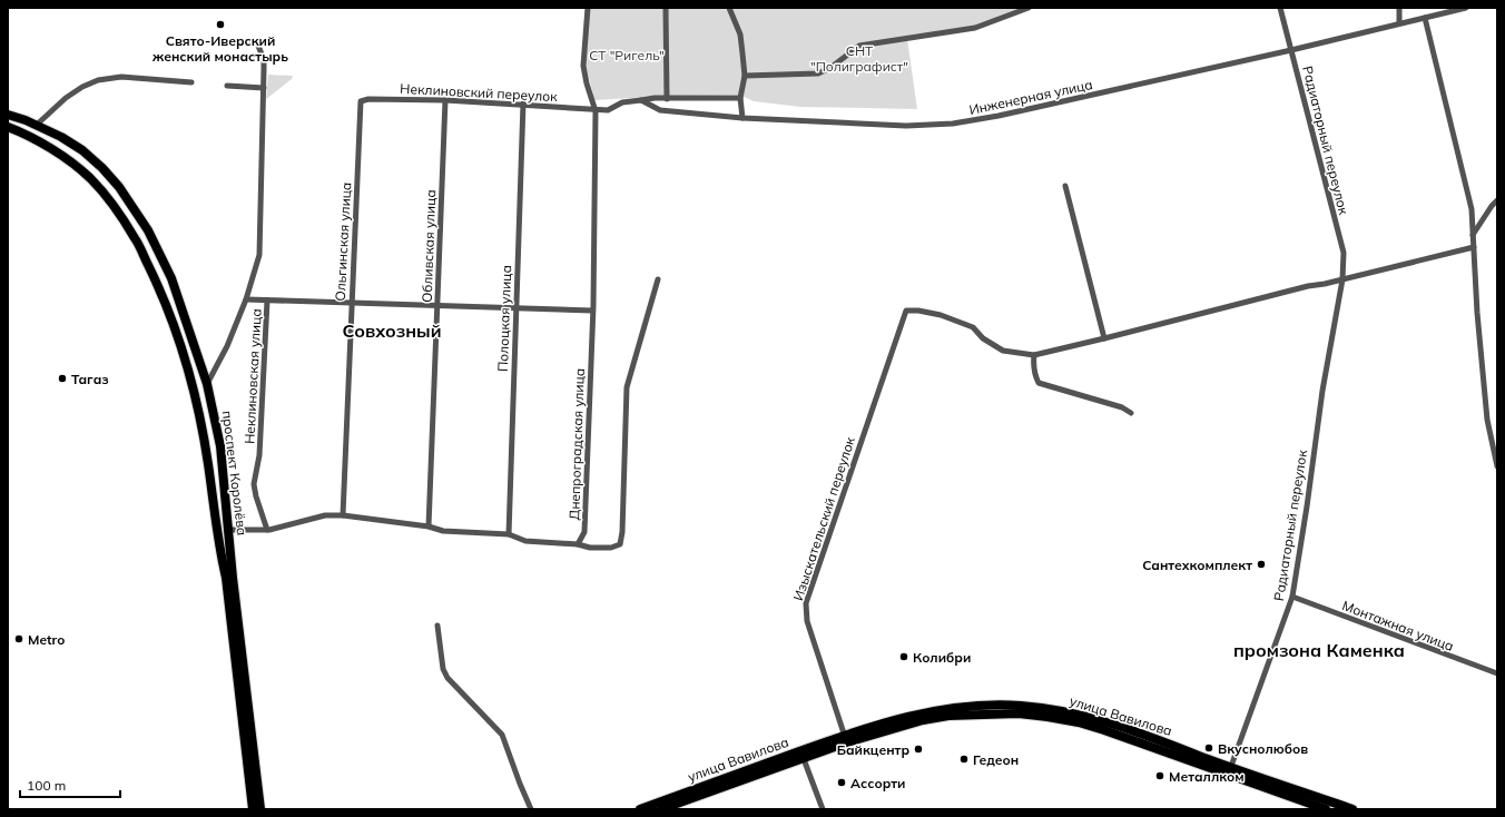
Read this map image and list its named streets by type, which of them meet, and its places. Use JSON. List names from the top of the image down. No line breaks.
{"streets":{"main road":["проспект Королёва","улица Вавилова"],"street":["Неклиновский переулок","Инженерная улица","Радиаторный переулок","Ольгинская улица","Обливская улица","Полоцкая улица","Неклиновская улица","Днепроградская улица","Изыскательский переулок","Монтажная улица"]},"crossings":[["Неклиновский переулок","Ольгинская улица"],["Неклиновский переулок","Обливская улица"],["Неклиновский переулок","Полоцкая улица"],["Неклиновский переулок","Днепроградская улица"],["Инженерная улица","Радиаторный переулок"],["Радиаторный переулок","Монтажная улица"],["Радиаторный переулок","улица Вавилова"],["Ольгинская улица","Неклиновская улица"],["Обливская улица","Неклиновская улица"],["Полоцкая улица","Неклиновская улица"],["Неклиновская улица","Днепроградская улица"],["Неклиновская улица","проспект Королёва"],["Изыскательский переулок","улица Вавилова"]],"districts":["Совхозный","промзона Каменка"],"parks":["СНТ \"Полиграфист\"","СТ \"Ригель\""],"places":["Свято-Иверский женский монастырь","Тагаз","Сантехкомплект","Metro","Колибри","Вкуснолюбов","Байкцентр","Гедеон","Металлком","Ассорти"],"scale_bar":"100 m"}
